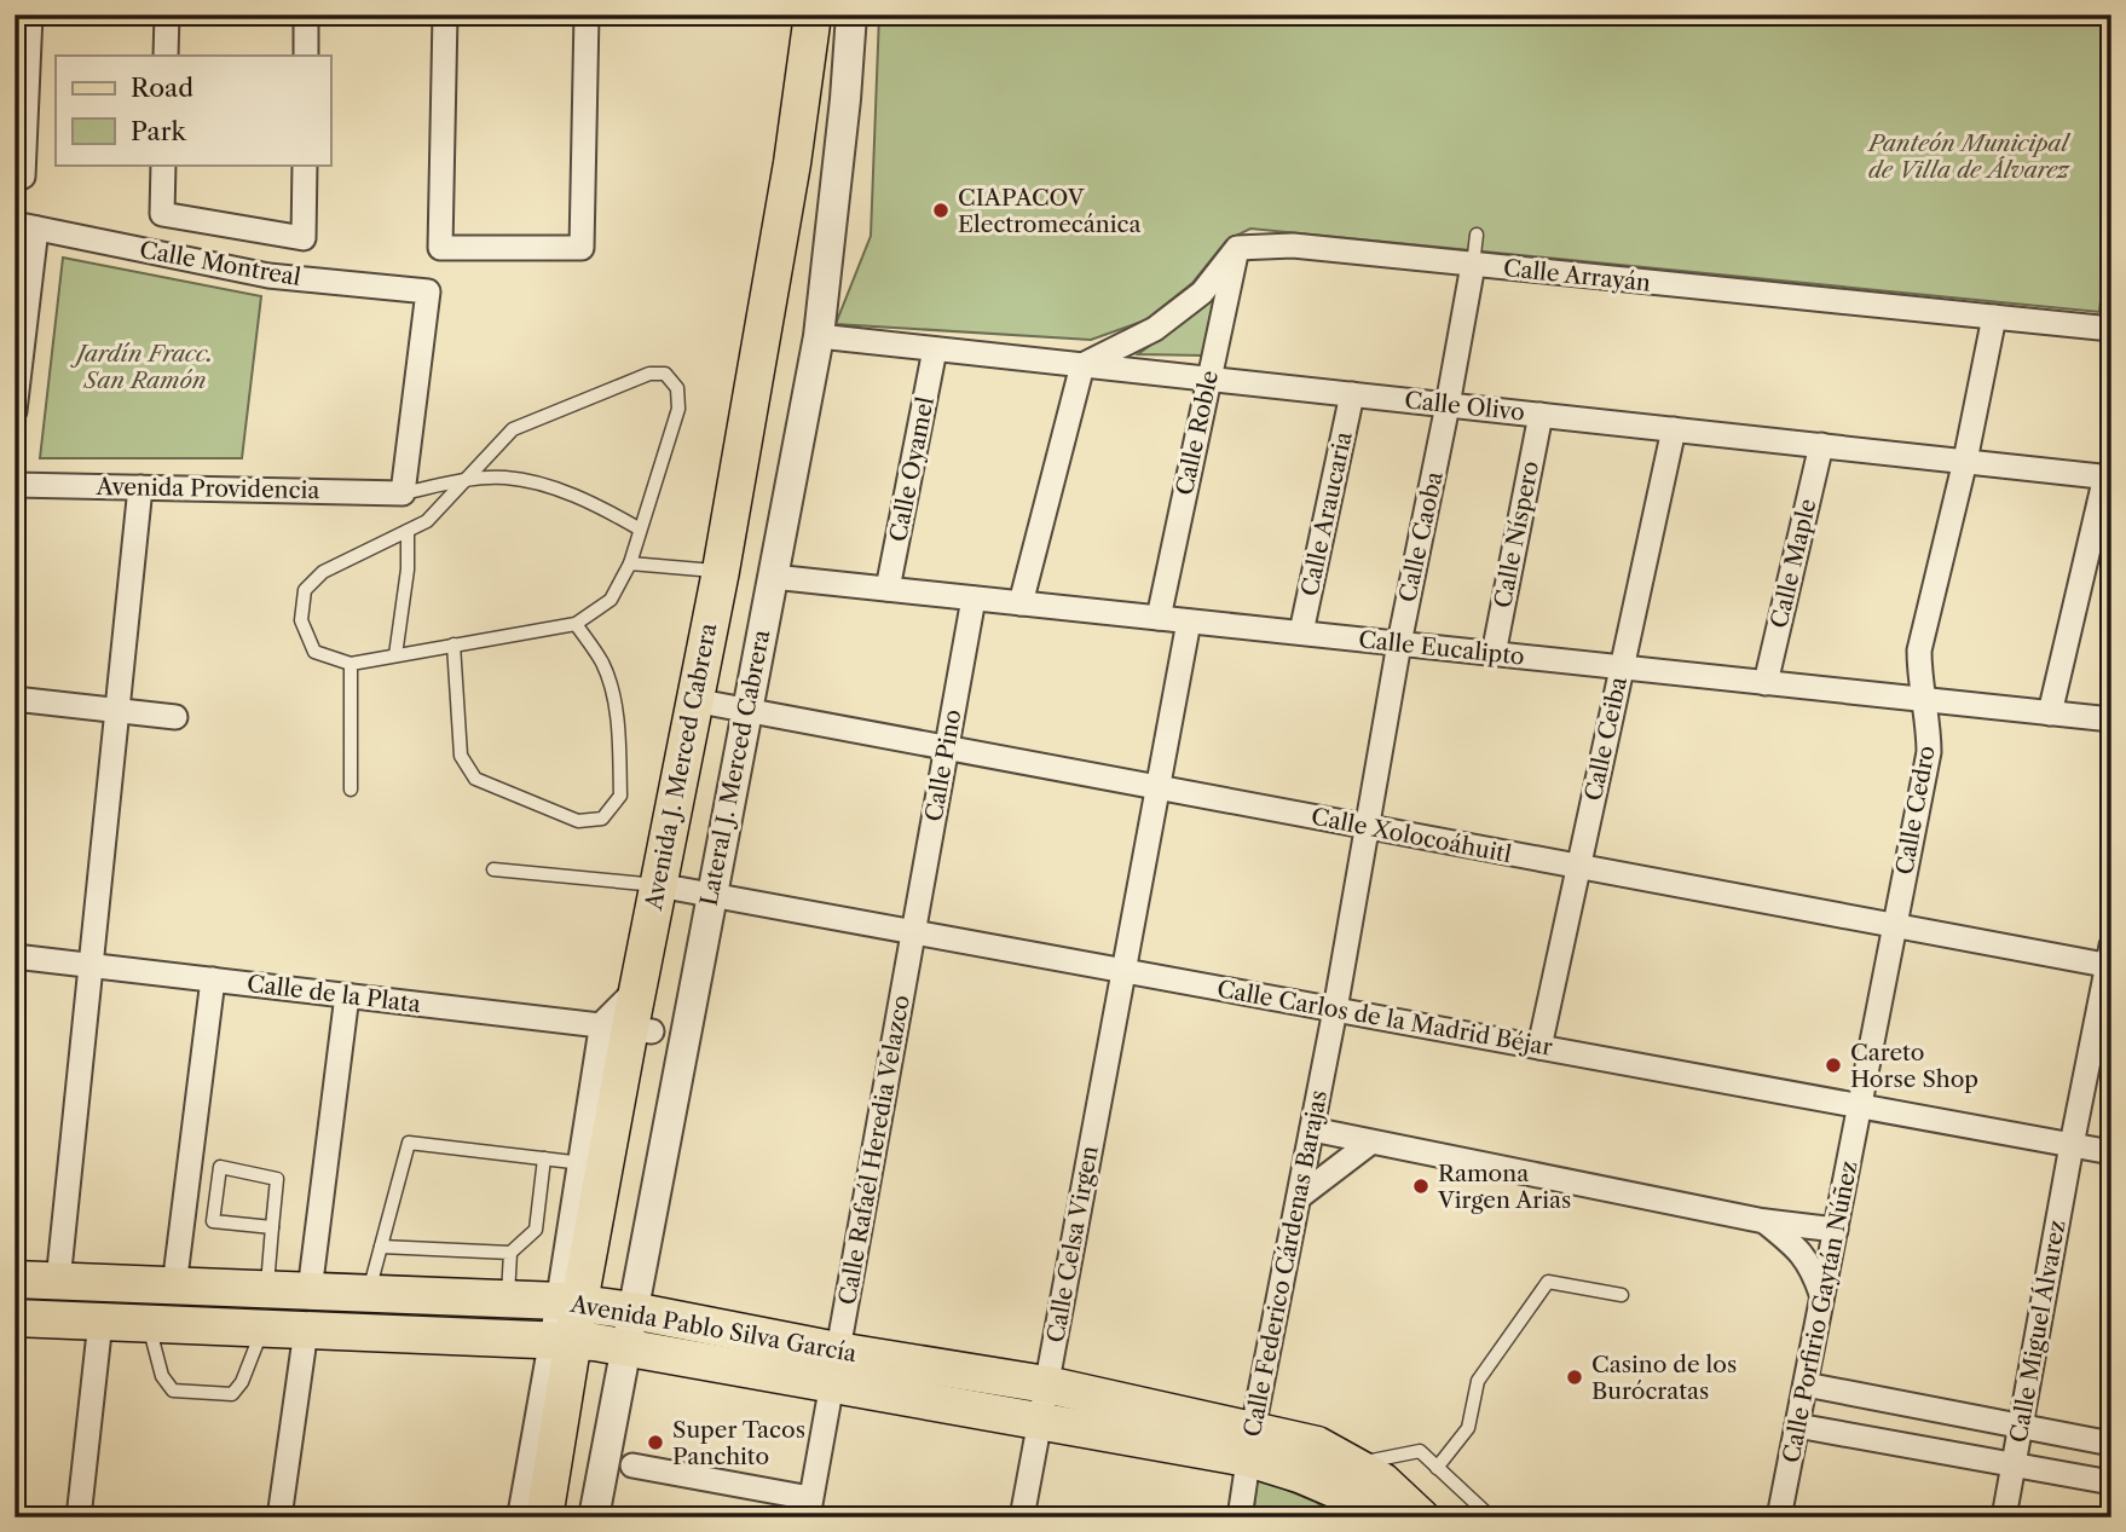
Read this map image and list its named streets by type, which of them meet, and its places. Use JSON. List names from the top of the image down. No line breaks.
{"streets":{"main road":["Avenida J. Merced Cabrera","Avenida Pablo Silva García"],"street":["Calle Montreal","Calle Arrayán","Calle Olivo","Calle Roble","Calle Oyamel","Avenida Providencia","Calle Araucaria","Calle Níspero","Calle Caoba","Calle Maple","Calle Eucalipto","Calle Ceiba","Calle Pino","Lateral J. Merced Cabrera","Calle Cedro","Calle Xolocoáhuitl","Calle de la Plata","Calle Carlos de la Madrid Béjar","Calle Rafaél Heredia Velazco","Calle Celsa Virgen","Calle Federico Cárdenas Barajas","Calle Porfirio Gaytán Núñez","Calle Miguel Álvarez"]},"crossings":[["Calle Montreal","Avenida Providencia"],["Calle Arrayán","Calle Roble"],["Calle Arrayán","Calle Caoba"],["Calle Arrayán","Calle Cedro"],["Calle Olivo","Calle Roble"],["Calle Olivo","Calle Oyamel"],["Calle Olivo","Calle Araucaria"],["Calle Olivo","Calle Níspero"],["Calle Olivo","Calle Caoba"],["Calle Olivo","Calle Maple"],["Calle Olivo","Calle Ceiba"],["Calle Olivo","Lateral J. Merced Cabrera"],["Calle Olivo","Calle Cedro"],["Calle Roble","Calle Eucalipto"],["Calle Oyamel","Calle Eucalipto"],["Calle Araucaria","Calle Eucalipto"],["Calle Níspero","Calle Eucalipto"],["Calle Caoba","Calle Eucalipto"],["Calle Caoba","Calle Xolocoáhuitl"],["Calle Caoba","Calle Carlos de la Madrid Béjar"],["Calle Caoba","Calle Federico Cárdenas Barajas"],["Calle Maple","Calle Eucalipto"],["Calle Eucalipto","Calle Ceiba"],["Calle Eucalipto","Calle Pino"],["Calle Eucalipto","Lateral J. Merced Cabrera"],["Calle Eucalipto","Calle Cedro"],["Calle Ceiba","Calle Xolocoáhuitl"],["Calle Ceiba","Calle Carlos de la Madrid Béjar"],["Calle Pino","Calle Xolocoáhuitl"],["Calle Pino","Calle Carlos de la Madrid Béjar"],["Calle Pino","Calle Rafaél Heredia Velazco"],["Avenida J. Merced Cabrera","Lateral J. Merced Cabrera"],["Avenida J. Merced Cabrera","Calle Xolocoáhuitl"],["Avenida J. Merced Cabrera","Calle de la Plata"],["Avenida J. Merced Cabrera","Calle Carlos de la Madrid Béjar"],["Avenida J. Merced Cabrera","Avenida Pablo Silva García"],["Lateral J. Merced Cabrera","Calle Xolocoáhuitl"],["Lateral J. Merced Cabrera","Calle Carlos de la Madrid Béjar"],["Lateral J. Merced Cabrera","Avenida Pablo Silva García"],["Calle Cedro","Calle Xolocoáhuitl"],["Calle Cedro","Calle Carlos de la Madrid Béjar"],["Calle Cedro","Calle Porfirio Gaytán Núñez"],["Calle Xolocoáhuitl","Calle Miguel Álvarez"],["Calle Carlos de la Madrid Béjar","Calle Rafaél Heredia Velazco"],["Calle Carlos de la Madrid Béjar","Calle Celsa Virgen"],["Calle Carlos de la Madrid Béjar","Calle Federico Cárdenas Barajas"],["Calle Carlos de la Madrid Béjar","Calle Porfirio Gaytán Núñez"],["Calle Carlos de la Madrid Béjar","Calle Miguel Álvarez"],["Calle Rafaél Heredia Velazco","Avenida Pablo Silva García"],["Calle Celsa Virgen","Avenida Pablo Silva García"],["Calle Federico Cárdenas Barajas","Avenida Pablo Silva García"]],"parks":["Panteón Municipal de Villa de Álvarez","Jardín Fracc. San Ramón"],"places":["CIAPACOV Electromecánica","Careto Horse Shop","Ramona Virgen Arias","Casino de los Burócratas","Super Tacos Panchito"],"legend":["Road","Park"]}
